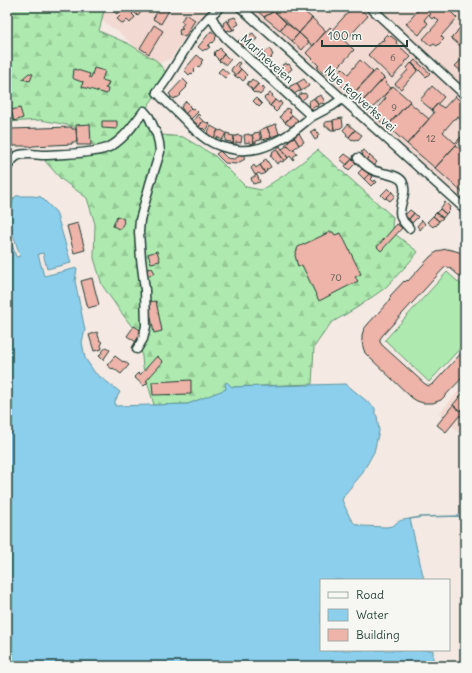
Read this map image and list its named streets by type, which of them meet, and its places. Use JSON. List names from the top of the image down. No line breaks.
{"streets":{"street":["Marineveien","Nye teglverks vei"]},"house_numbers":["6","9","12","70"],"legend":["Road","Water","Building"],"scale_bar":"100 m"}
